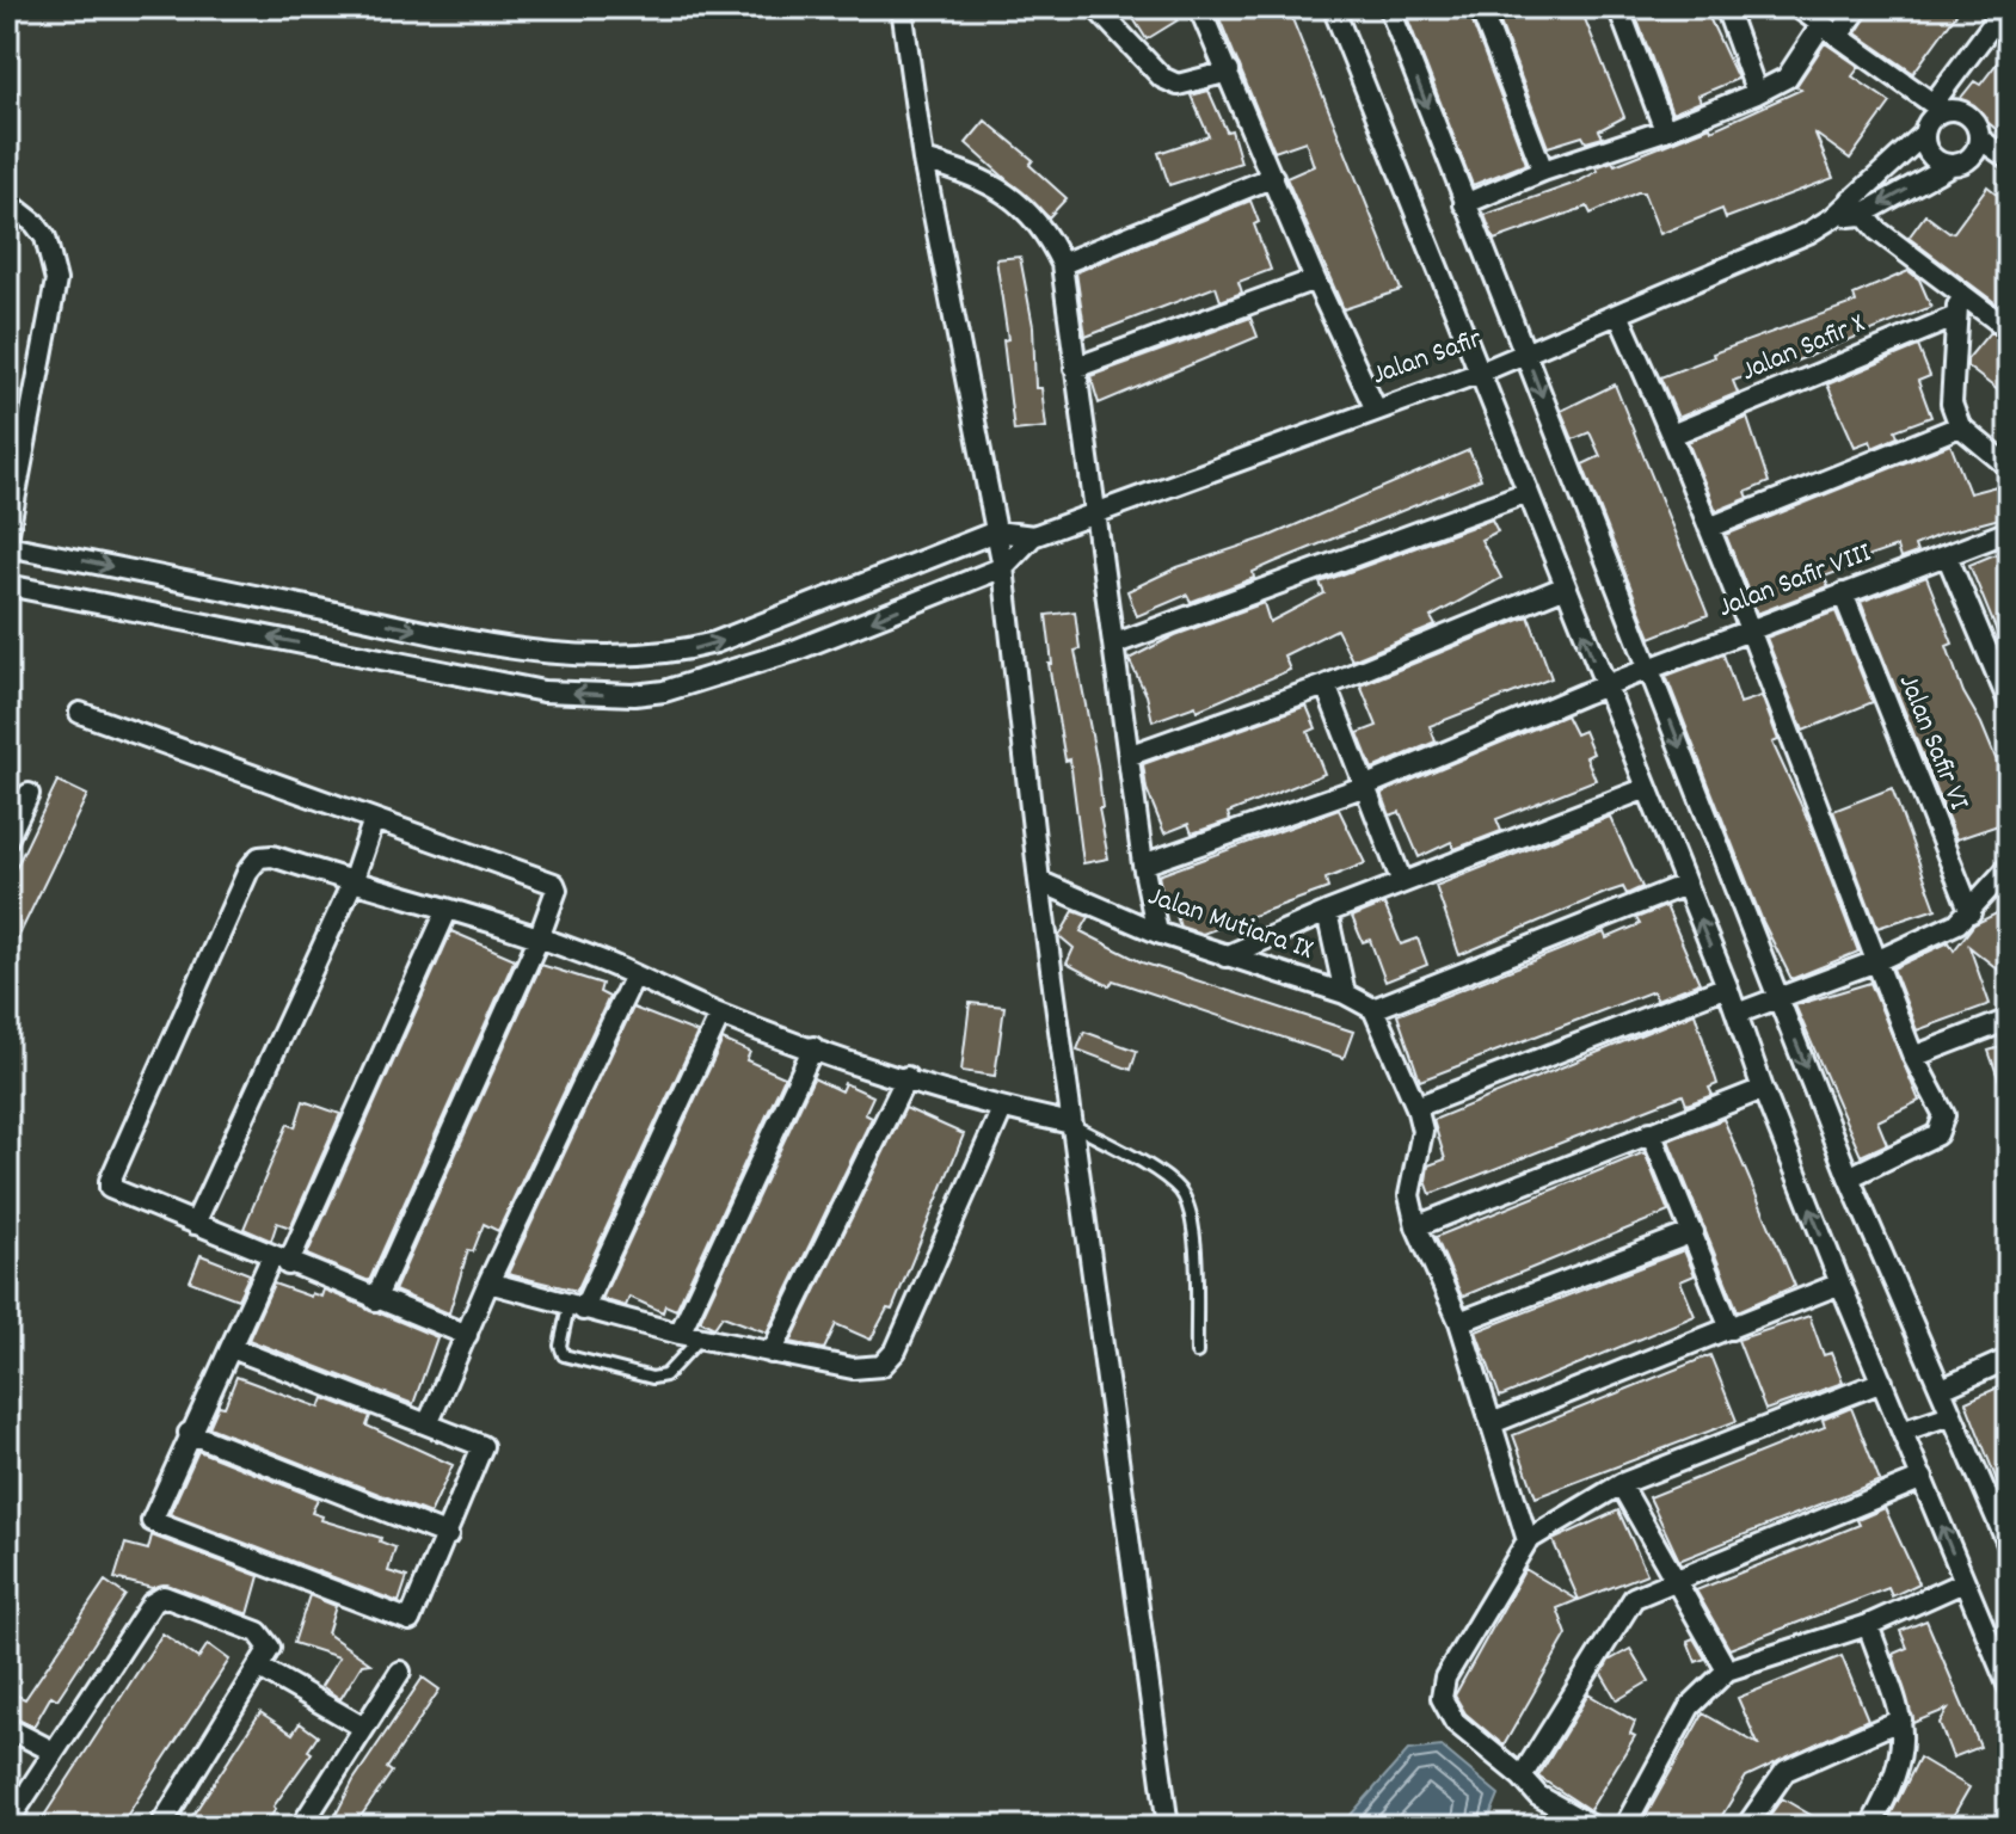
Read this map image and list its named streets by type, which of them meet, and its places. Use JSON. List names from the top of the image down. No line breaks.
{"streets":{"street":["Jalan Safir X","Jalan Safir","Jalan Safir VIII","Jalan Safir VI","Jalan Mutiara IX"]},"crossings":[["Jalan Safir VIII","Jalan Safir VI"]]}
